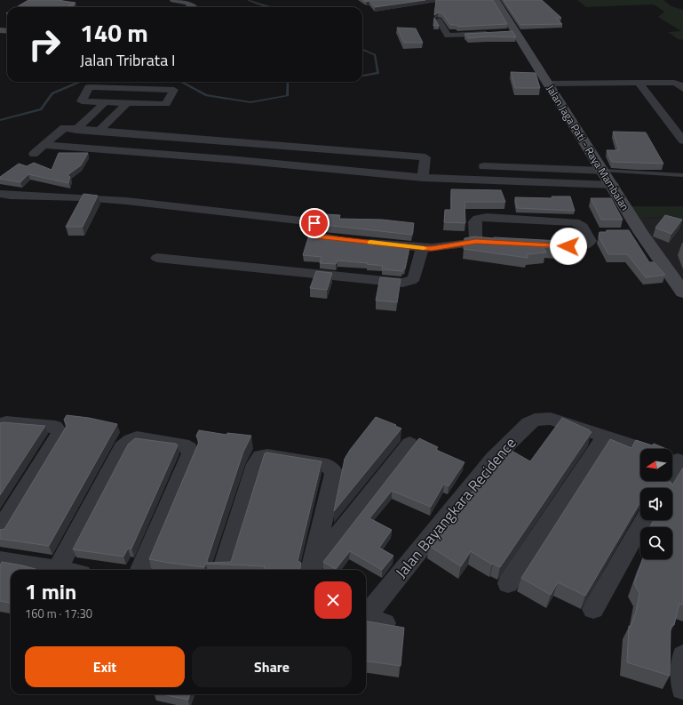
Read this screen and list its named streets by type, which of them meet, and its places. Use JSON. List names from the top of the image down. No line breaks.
{"streets":{"street":["Jalan Jaga Pati - Raya Mambalan","Jalan Bayangkara Recidence"]},"north":"left","page":{"turn":["140 m","Jalan Tribrata I"],"heading":["1 min","160 m · 17:30"],"buttons":["Exit","Share"]}}
